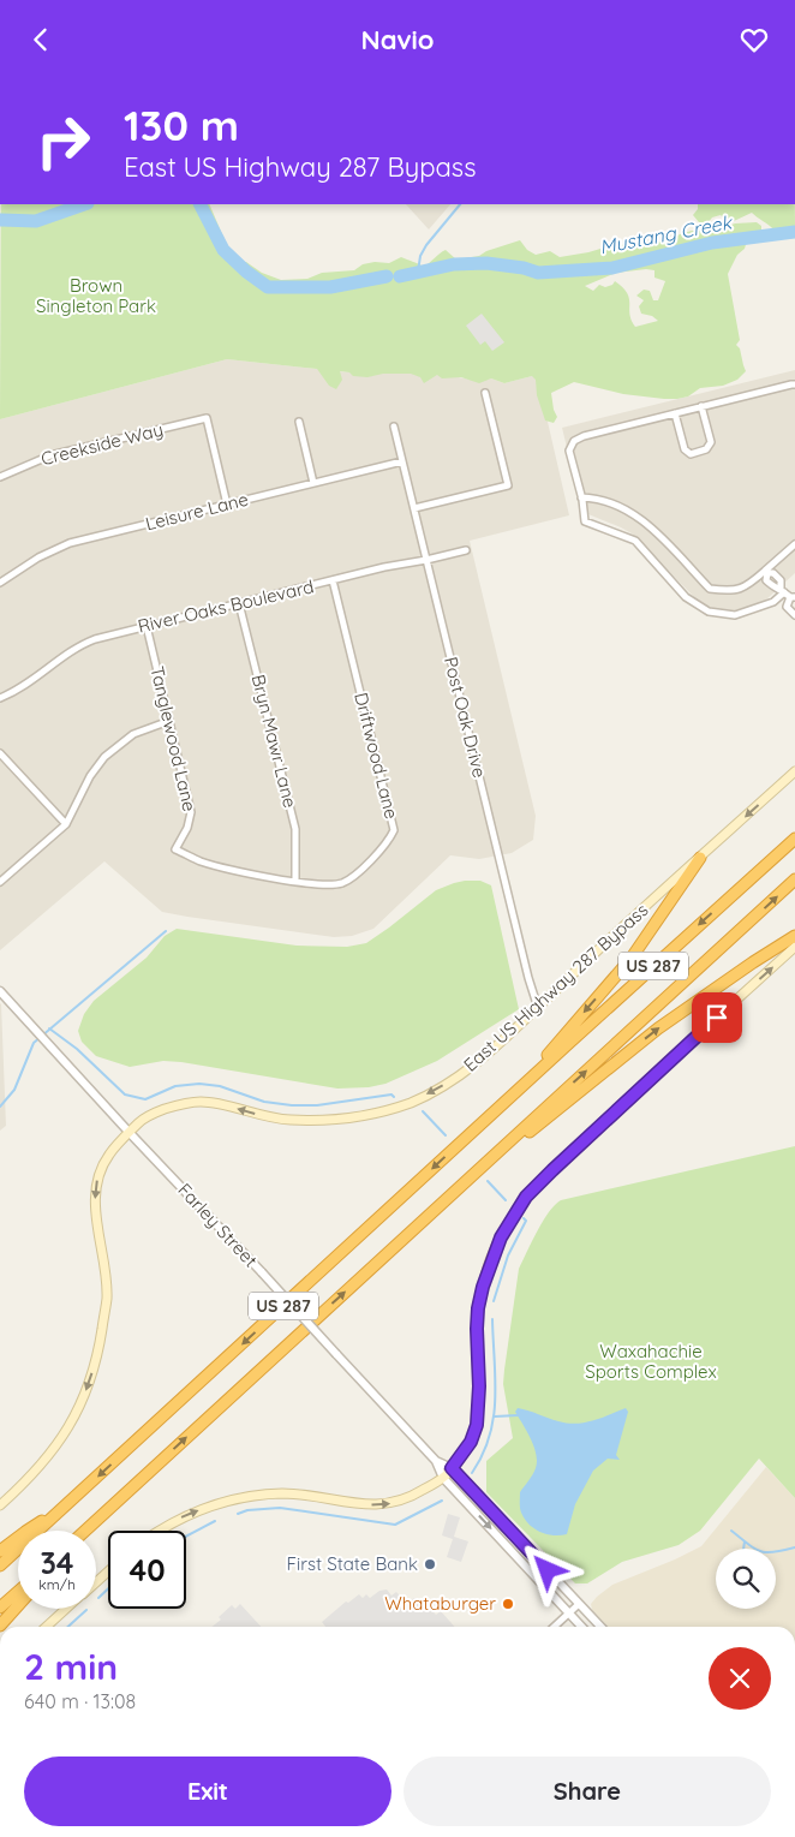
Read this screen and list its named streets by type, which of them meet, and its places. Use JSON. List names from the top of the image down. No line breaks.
{"streets":{"highway":["US 287"],"main road":["East US Highway 287 Bypass"],"street":["Creekside Way","Leisure Lane","River Oaks Boulevard","Post Oak Drive","Tanglewood Lane","Bryn Mawr Lane","Driftwood Lane","Farley Street"]},"crossings":[["Creekside Way","Leisure Lane"],["Leisure Lane","Post Oak Drive"],["River Oaks Boulevard","Post Oak Drive"],["River Oaks Boulevard","Tanglewood Lane"],["River Oaks Boulevard","Bryn Mawr Lane"],["River Oaks Boulevard","Driftwood Lane"],["Post Oak Drive","East US Highway 287 Bypass"],["Tanglewood Lane","Driftwood Lane"],["Bryn Mawr Lane","Driftwood Lane"],["East US Highway 287 Bypass","Farley Street"]],"one_way":["East US Highway 287 Bypass"],"water":["Mustang Creek"],"parks":["Brown Singleton Park","Waxahachie Sports Complex"],"places":["First State Bank","Whataburger"],"page":{"header":"Navio","turn":["130 m","East US Highway 287 Bypass"],"speed":"34 km/h","limit":"40","heading":["2 min","640 m · 13:08"],"buttons":["Exit","Share"]}}
